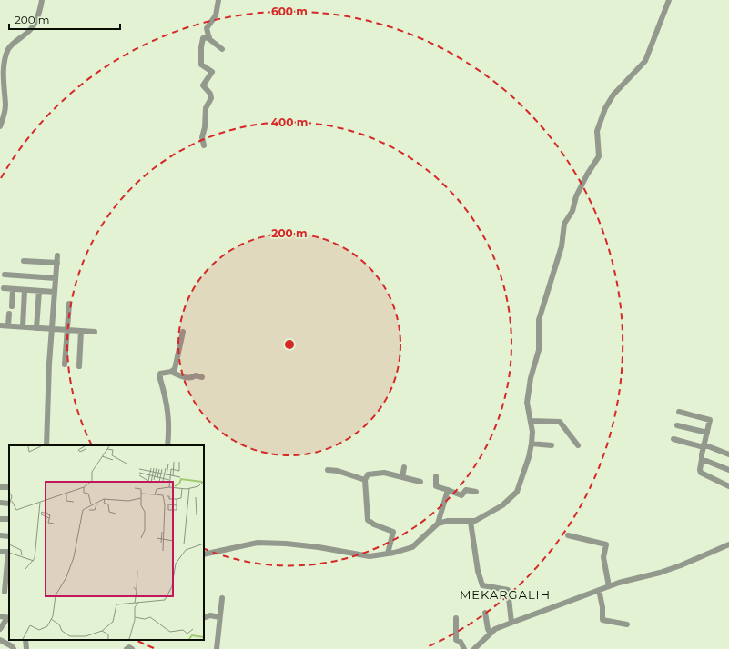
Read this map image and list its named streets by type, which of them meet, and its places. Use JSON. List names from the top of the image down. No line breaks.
{"districts":["MEKARGALIH"],"scale_bar":"200 m","rings":["600 m","400 m","200 m"]}
